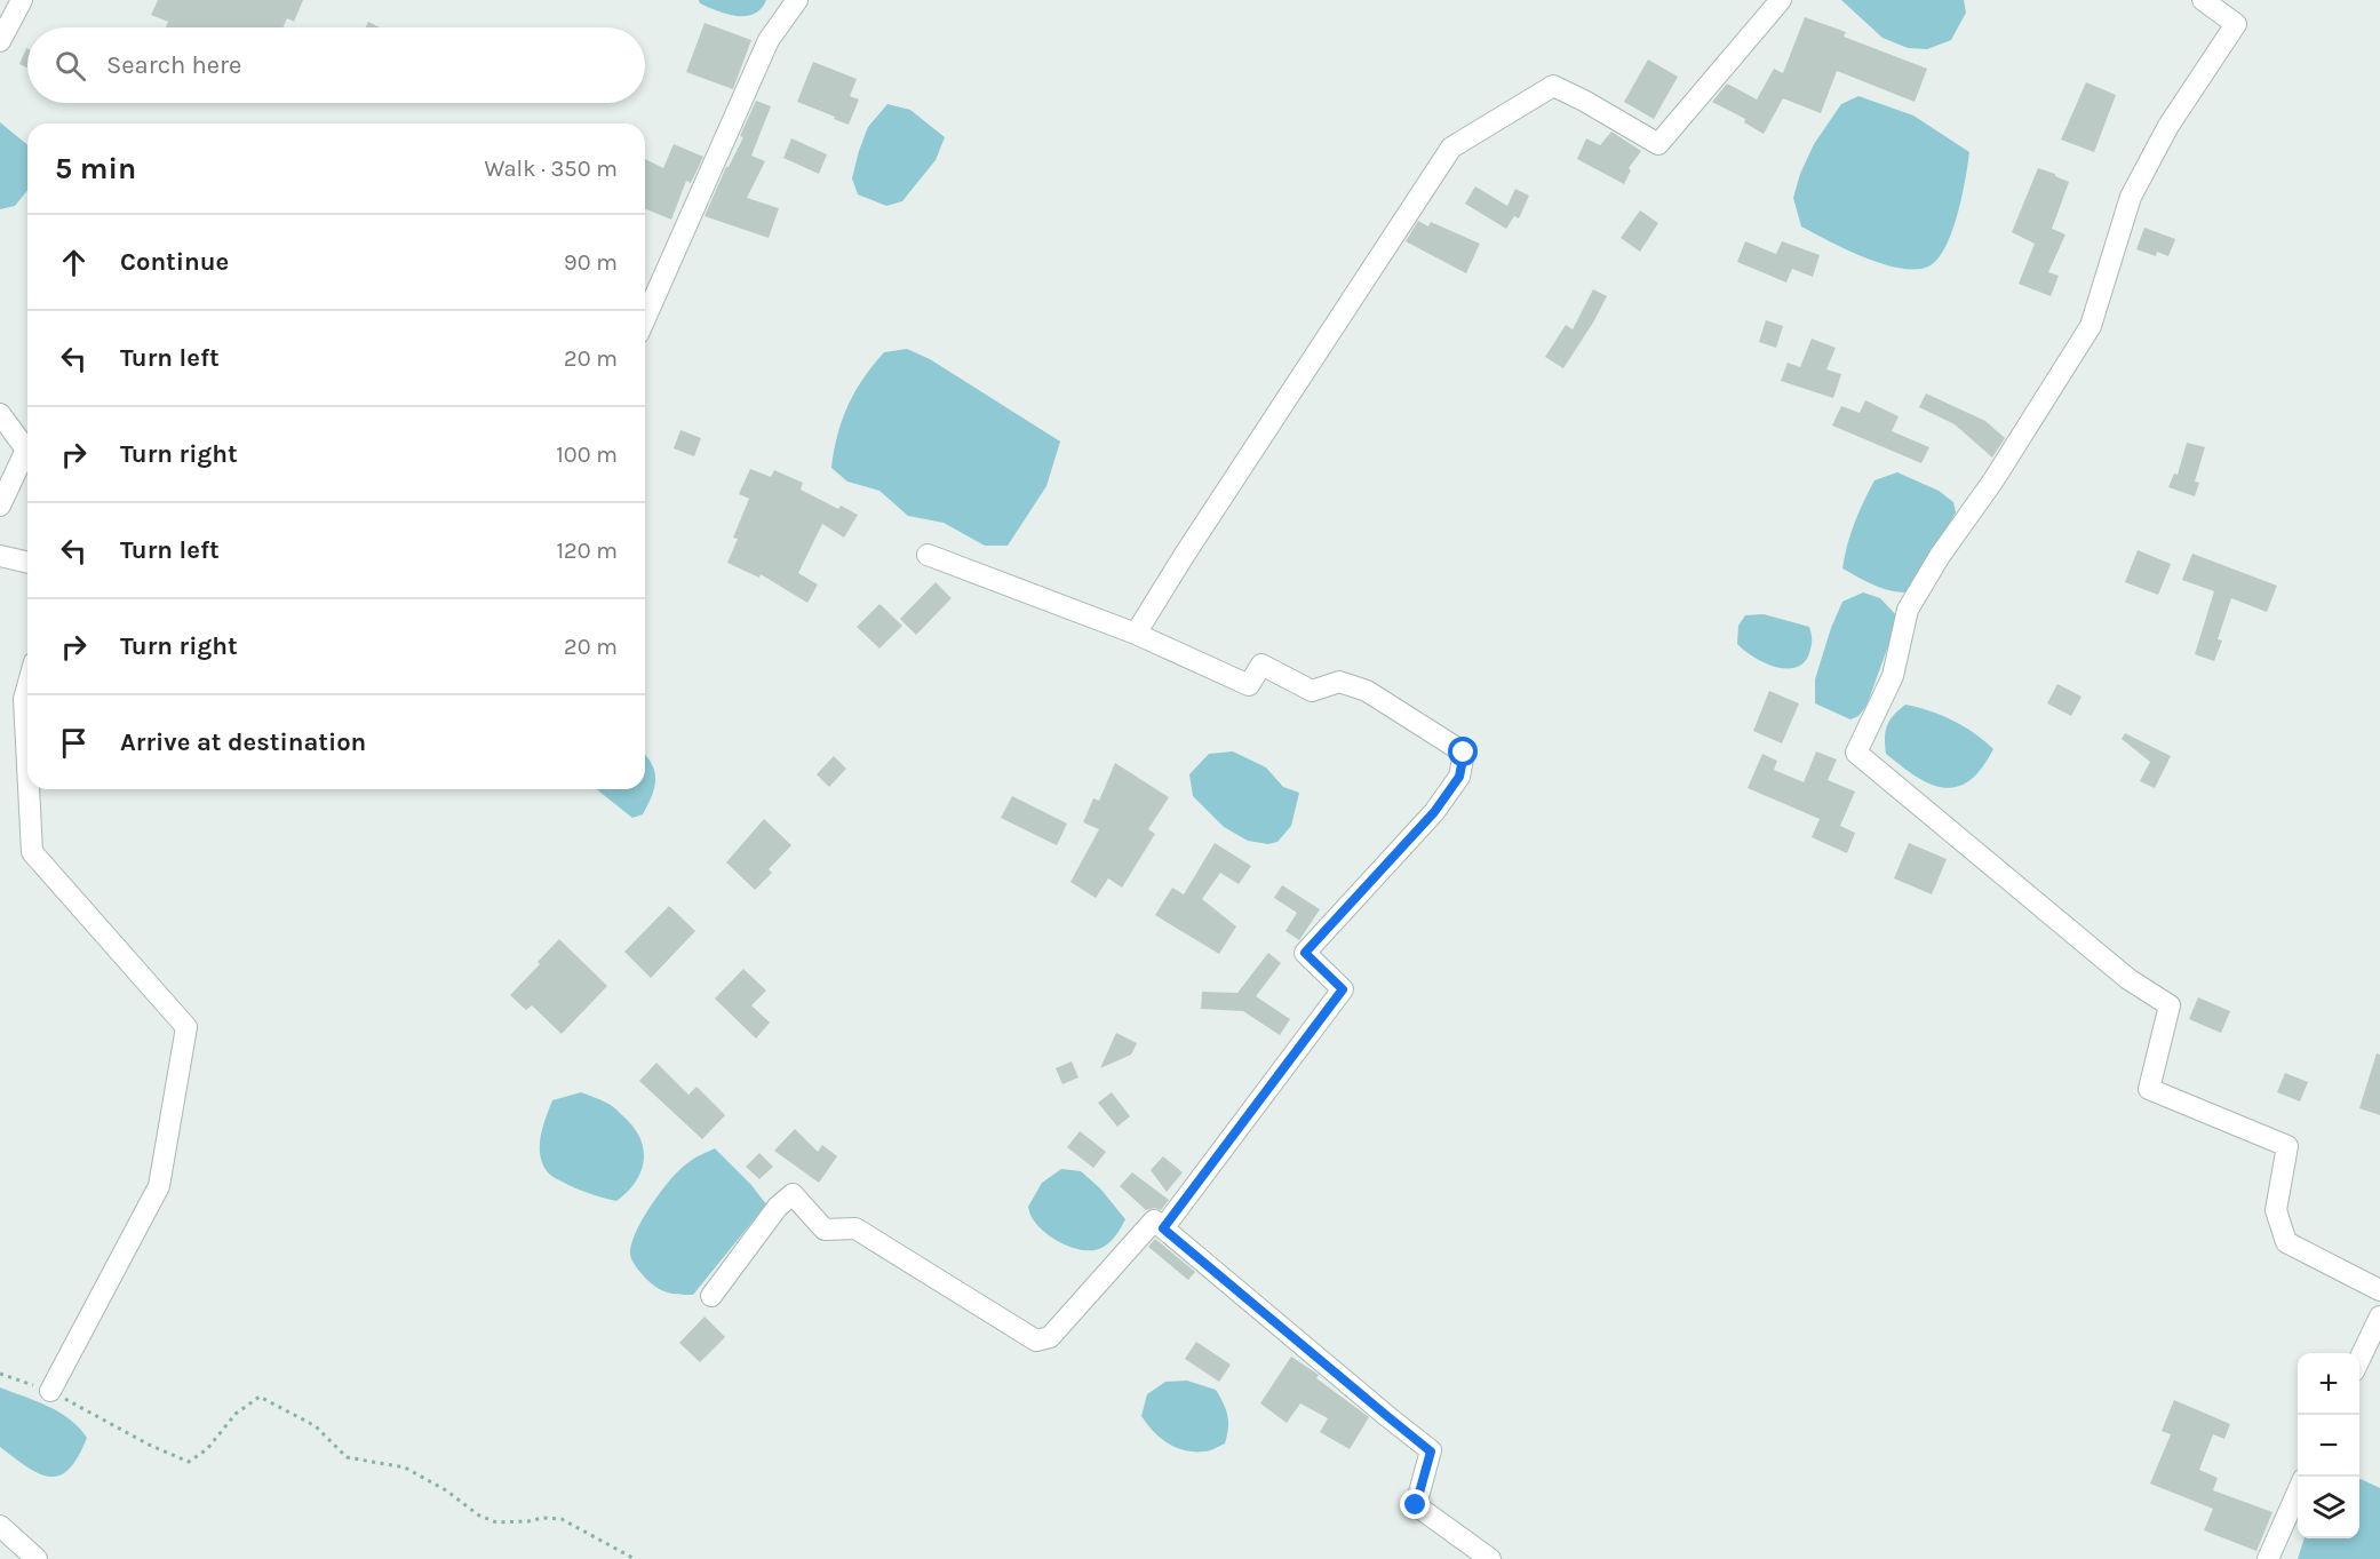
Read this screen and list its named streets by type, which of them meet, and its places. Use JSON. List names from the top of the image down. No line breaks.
{"page":{"search":"Search here","heading":["5 min","Walk · 350 m"],"list":[["Continue","90 m"],["Turn left","20 m"],["Turn right","100 m"],["Turn left","120 m"],["Turn right","20 m"],"Arrive at destination"],"map_buttons":["+","−"]}}
